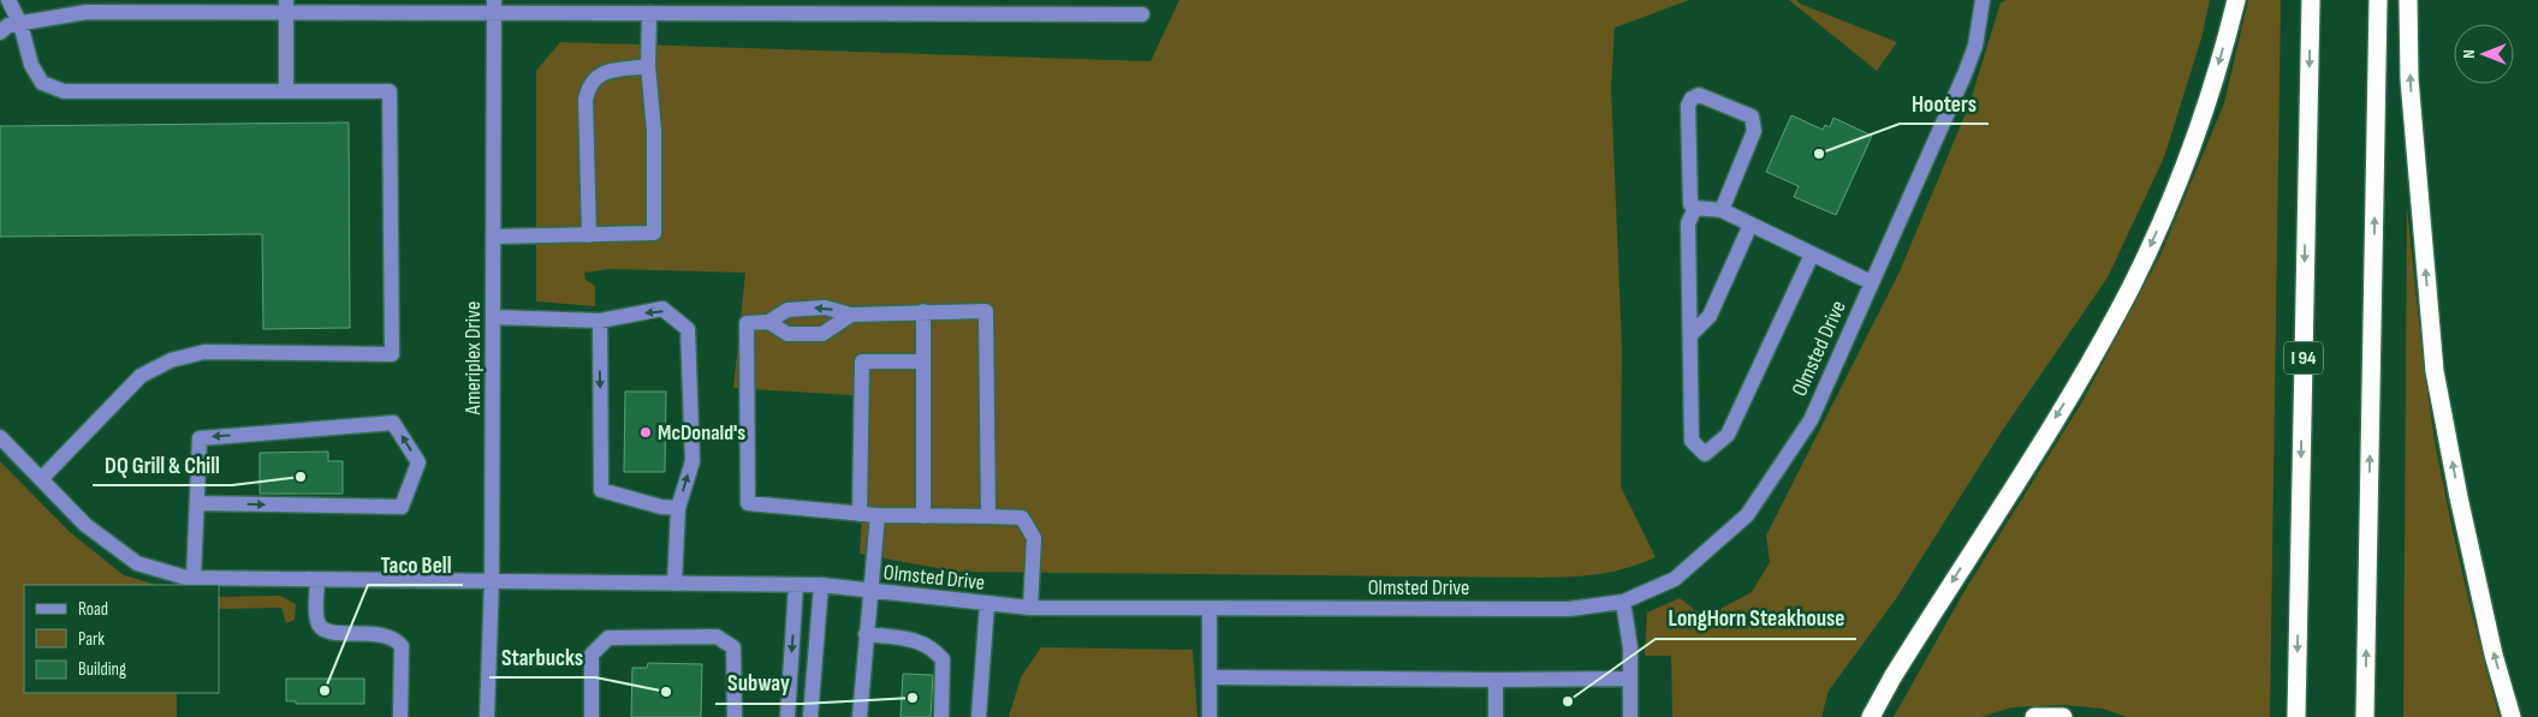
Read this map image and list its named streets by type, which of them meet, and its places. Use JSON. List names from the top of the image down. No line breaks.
{"streets":{"highway":["I 94"],"street":["Olmsted Drive","Ameriplex Drive"]},"crossings":[["Olmsted Drive","Ameriplex Drive"]],"places":["Hooters","McDonald's","DQ Grill & Chill","Taco Bell","Starbucks","Subway","LongHorn Steakhouse"],"legend":["Road","Park","Building"],"north":"left"}
